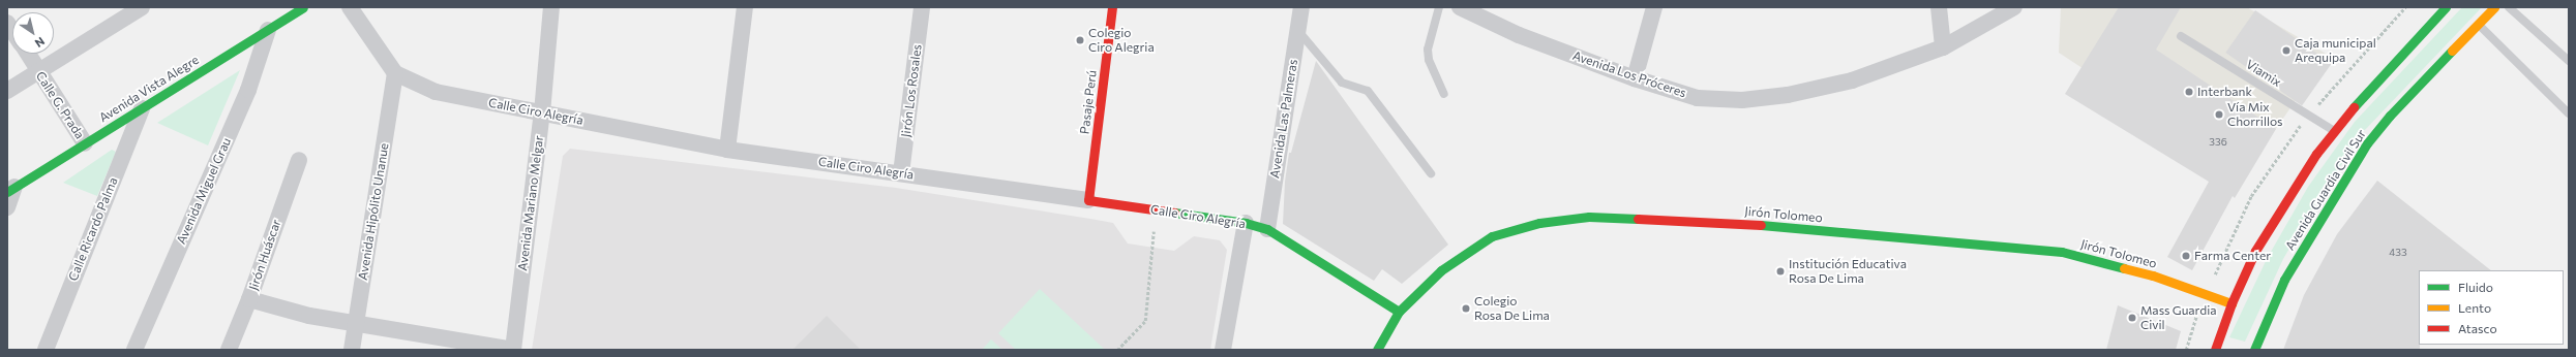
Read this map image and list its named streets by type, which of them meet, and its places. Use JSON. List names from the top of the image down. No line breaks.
{"streets":{"street":["Avenida Los Próceres","Avenida Vista Alegre","Jirón Los Rosales","Pasaje Perú","Calle G. Prada","Calle Ciro Alegría","Avenida Las Palmeras","Avenida Guardia Civil Sur","Avenida Miguel Grau","Avenida Mariano Melgar","Avenida Hipólito Unanue","Jirón Tolomeo","Calle Ricardo Palma","Jirón Huáscar"],"lane":["Viamix"]},"crossings":[["Viamix","Avenida Guardia Civil Sur"],["Avenida Vista Alegre","Calle G. Prada"],["Avenida Vista Alegre","Avenida Miguel Grau"],["Avenida Vista Alegre","Calle Ricardo Palma"],["Jirón Los Rosales","Calle Ciro Alegría"],["Pasaje Perú","Calle Ciro Alegría"],["Calle Ciro Alegría","Avenida Las Palmeras"],["Calle Ciro Alegría","Avenida Mariano Melgar"],["Calle Ciro Alegría","Avenida Hipólito Unanue"],["Calle Ciro Alegría","Jirón Tolomeo"],["Avenida Guardia Civil Sur","Jirón Tolomeo"]],"places":["Colegio Ciro Alegria","Caja municipal Arequipa","Interbank","Vía Mix Chorrillos","Farma Center","Institución Educativa Rosa De Lima","Colegio Rosa De Lima","Mass Guardia Civil"],"house_numbers":["336","433"],"legend":["Fluido","Lento","Atasco"],"north":"bottom right"}
